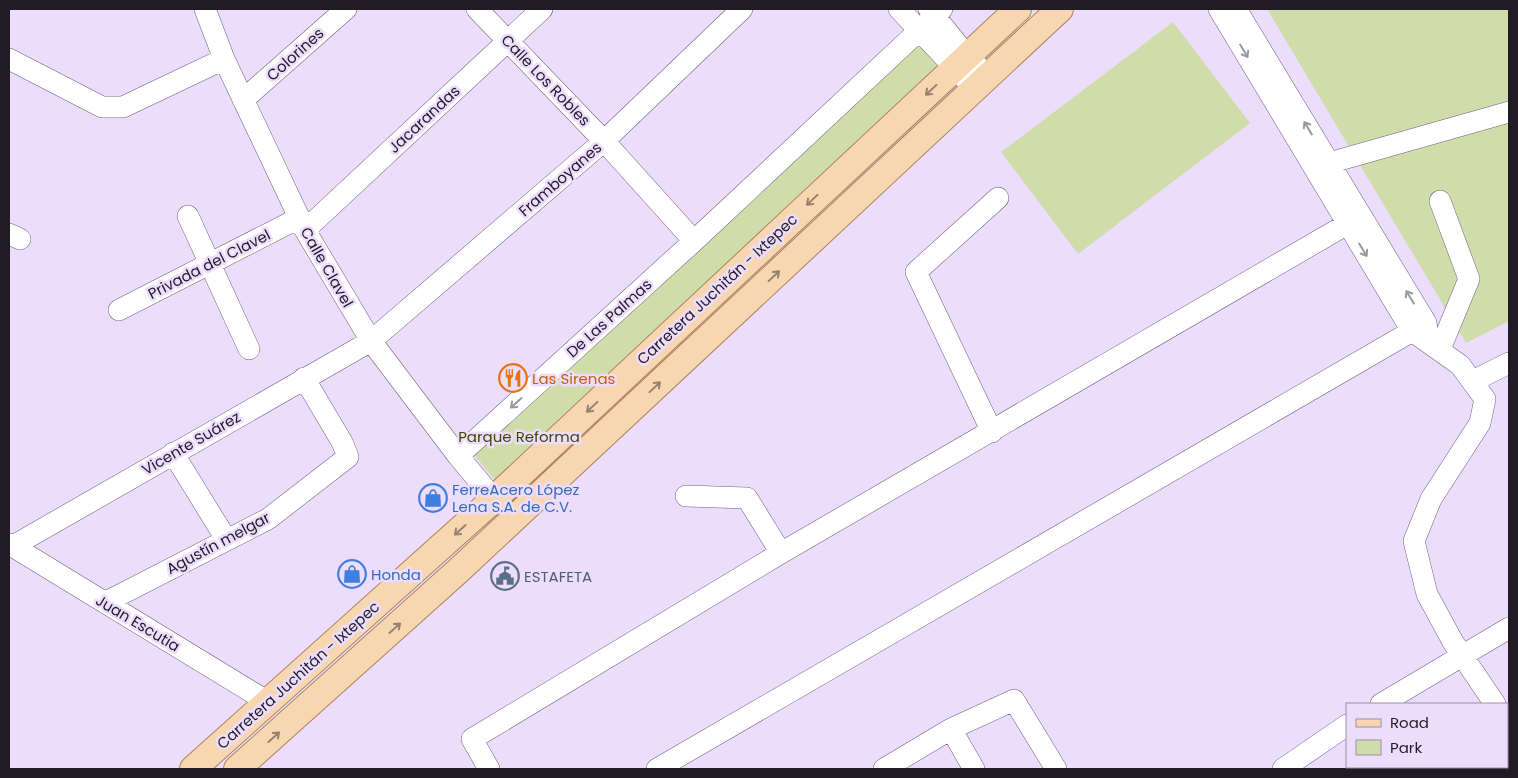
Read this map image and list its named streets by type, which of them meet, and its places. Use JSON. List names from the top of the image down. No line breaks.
{"streets":{"main road":["Carretera Juchitán - Ixtepec"],"street":["Colorines","Calle Los Robles","Jacarandas","Framboyanes","Privada del Clavel","Calle Clavel","De Las Palmas","Vicente Suárez","Agustín melgar","Juan Escutia"]},"crossings":[["Colorines","Calle Clavel"],["Calle Los Robles","Jacarandas"],["Calle Los Robles","Framboyanes"],["Calle Los Robles","De Las Palmas"],["Jacarandas","Privada del Clavel"],["Jacarandas","Calle Clavel"],["Framboyanes","Calle Clavel"],["Framboyanes","Vicente Suárez"],["Privada del Clavel","Calle Clavel"],["Calle Clavel","Carretera Juchitán - Ixtepec"],["Calle Clavel","De Las Palmas"],["Calle Clavel","Vicente Suárez"],["Carretera Juchitán - Ixtepec","Juan Escutia"],["Vicente Suárez","Agustín melgar"],["Vicente Suárez","Juan Escutia"],["Agustín melgar","Juan Escutia"]],"one_way":["De Las Palmas"],"parks":["Parque Reforma"],"places":{"restaurant":["Las Sirenas"],"shop":["FerreAcero López Lena S.A. de C.V.","Honda"],"public building":["ESTAFETA"]},"legend":["Road","Park"]}
